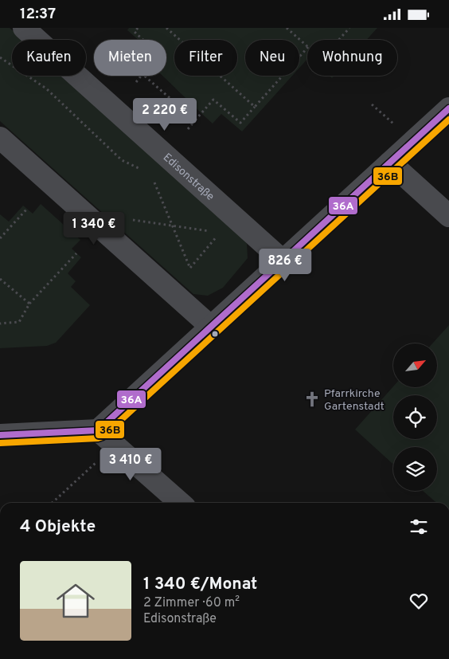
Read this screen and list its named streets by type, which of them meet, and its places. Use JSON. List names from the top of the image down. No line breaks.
{"streets":{"street":["Edisonstraße"]},"places":{"church":["Pfarrkirche Gartenstadt"]},"lines":["transit line 36A","transit line 36B"],"north":"top right","page":{"status":"12:37","chip":["Kaufen","Mieten","Filter","Neu","Wohnung"],"price":["2 220 €","1 340 €","826 €","3 410 €"],"heading":"4 Objekte","list":[{"name":"1 340 €/Monat","note":"2 Zimmer · 60 m² · Edisonstraße"}]}}
